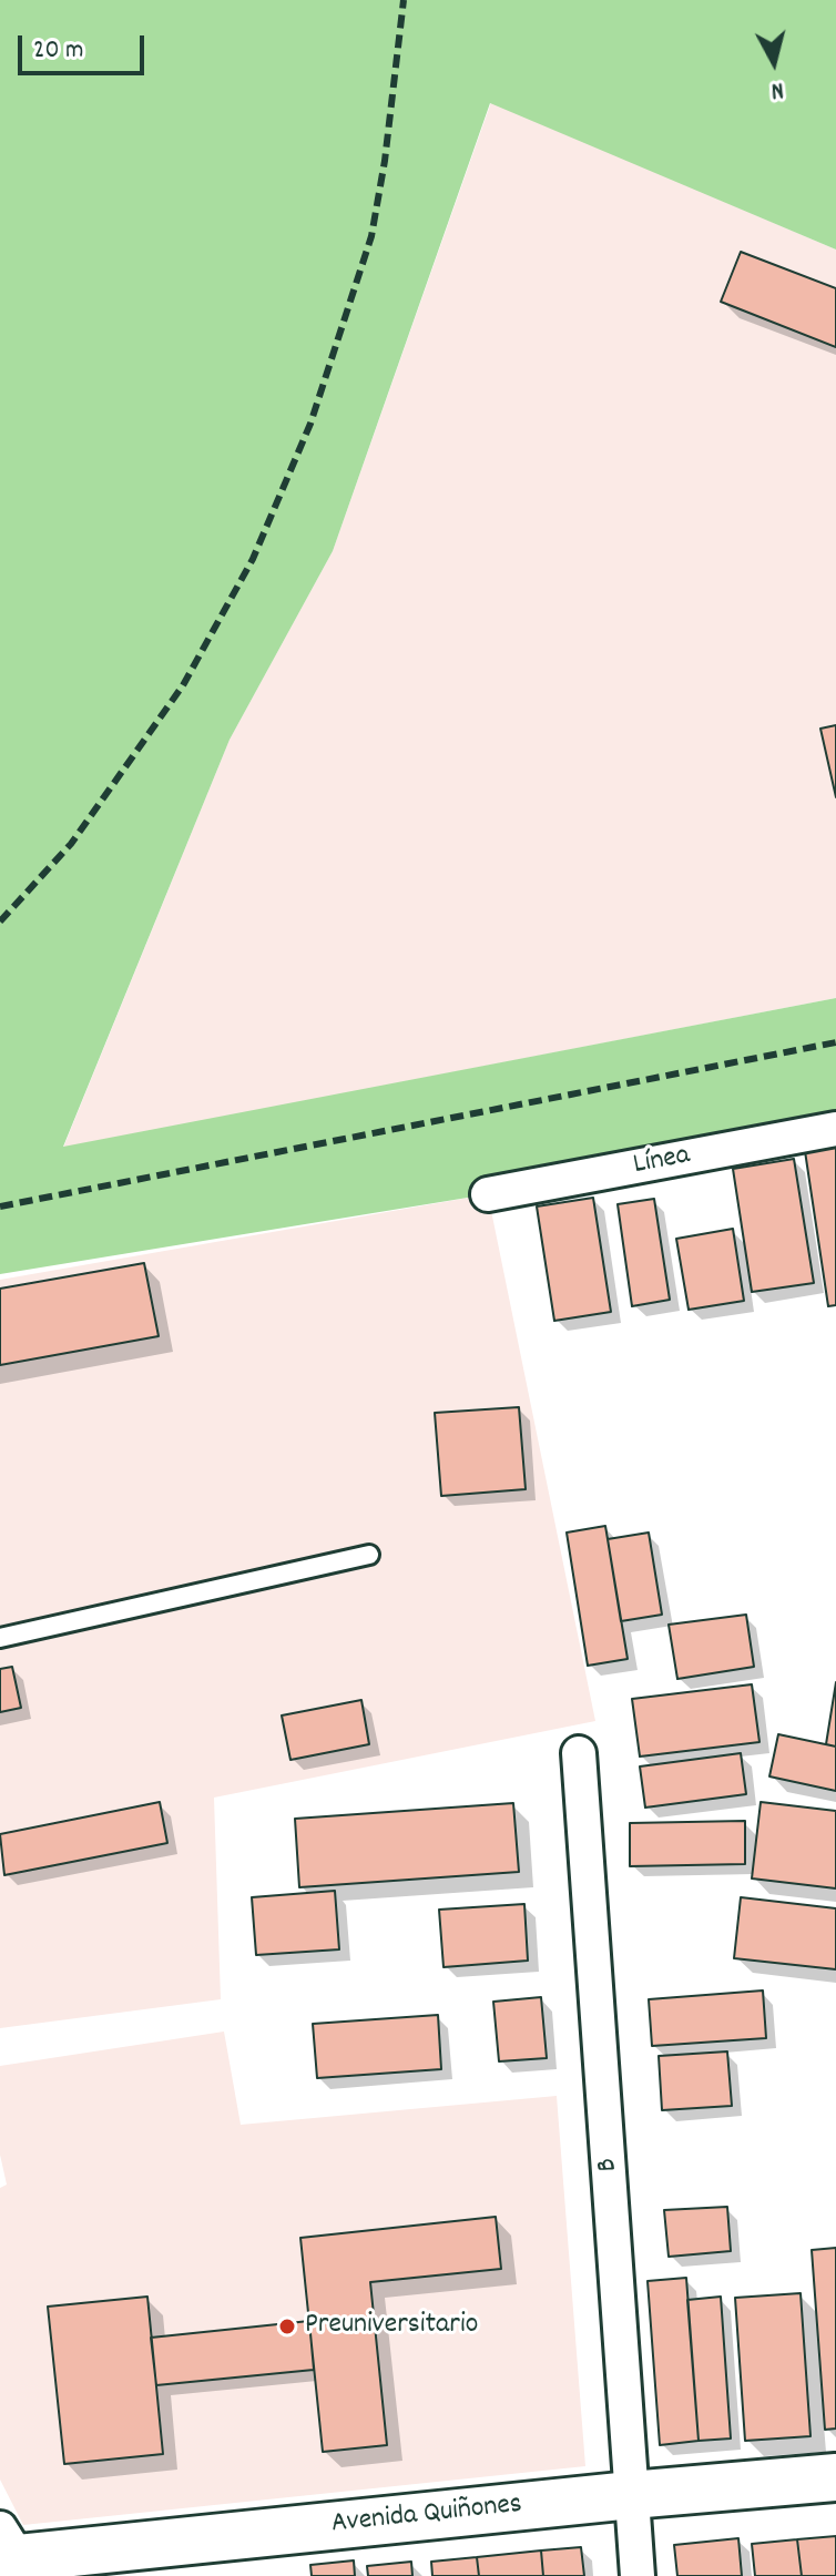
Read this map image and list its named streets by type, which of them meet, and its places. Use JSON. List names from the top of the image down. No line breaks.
{"streets":{"main road":["Avenida Quiñones"],"street":["Línea","B"]},"crossings":[["B","Avenida Quiñones"]],"places":["Preuniversitario"],"scale_bar":"20 m","north":"bottom"}
